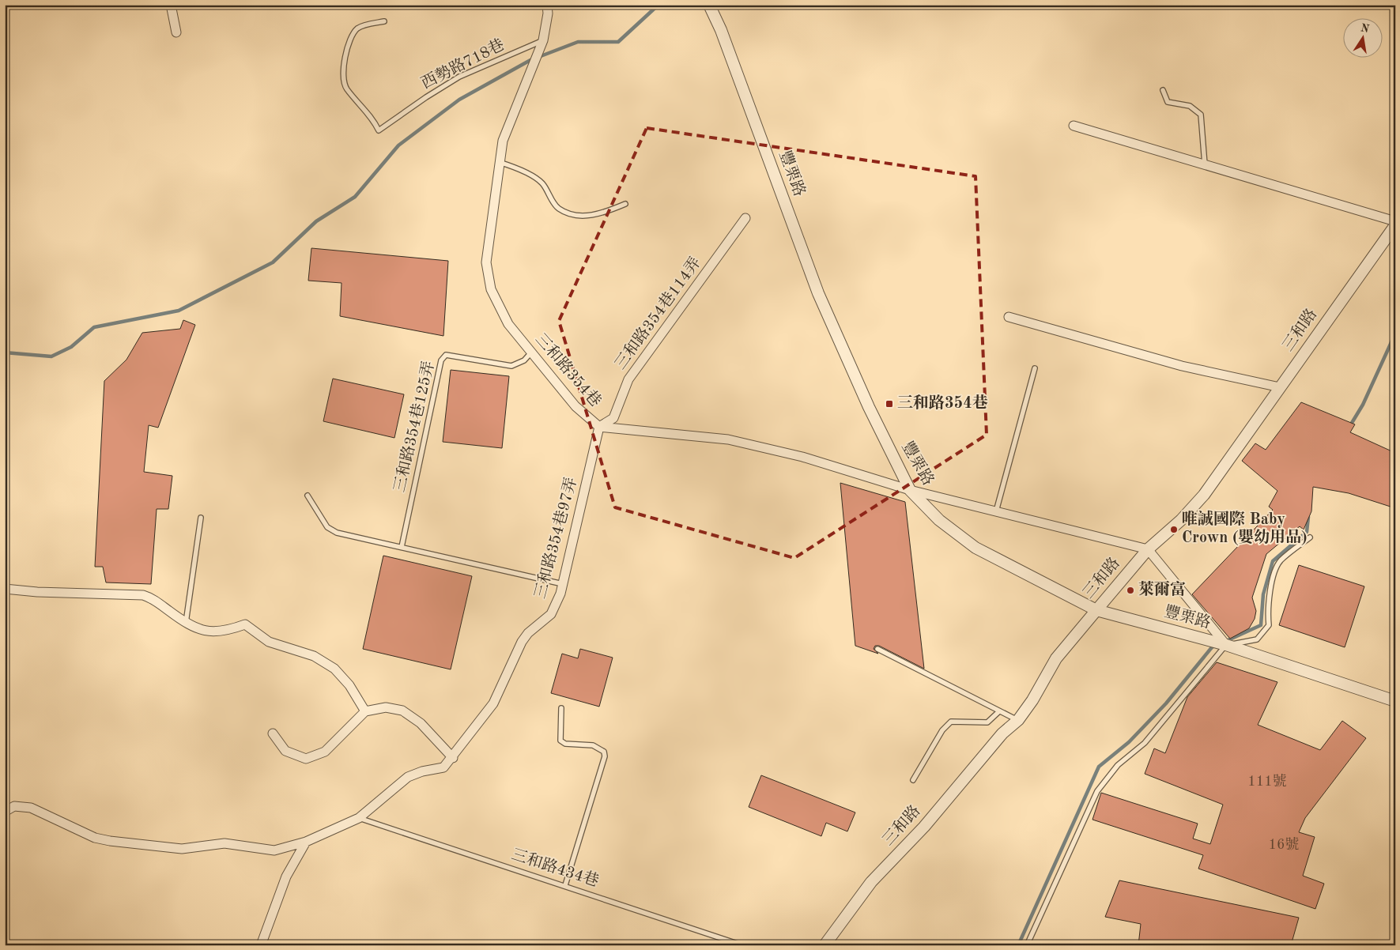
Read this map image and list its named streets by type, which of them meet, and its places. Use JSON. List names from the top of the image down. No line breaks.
{"streets":{"street":["豐栗路","三和路354巷114弄","三和路","三和路354巷","三和路354巷97弄"],"lane":["西勢路718巷","三和路354巷125弄","三和路434巷"]},"crossings":[["西勢路718巷","三和路354巷"],["豐栗路","三和路"],["豐栗路","三和路354巷"],["三和路354巷114弄","三和路354巷"],["三和路354巷114弄","三和路354巷97弄"],["三和路","三和路354巷"],["三和路354巷","三和路354巷125弄"],["三和路354巷","三和路354巷97弄"],["三和路354巷97弄","三和路434巷"]],"places":{"transit":["三和路354巷"],"other":["唯誠國際 Baby Crown (嬰幼用品)","萊爾富"]},"house_numbers":["111號","16號"],"north":"top"}
